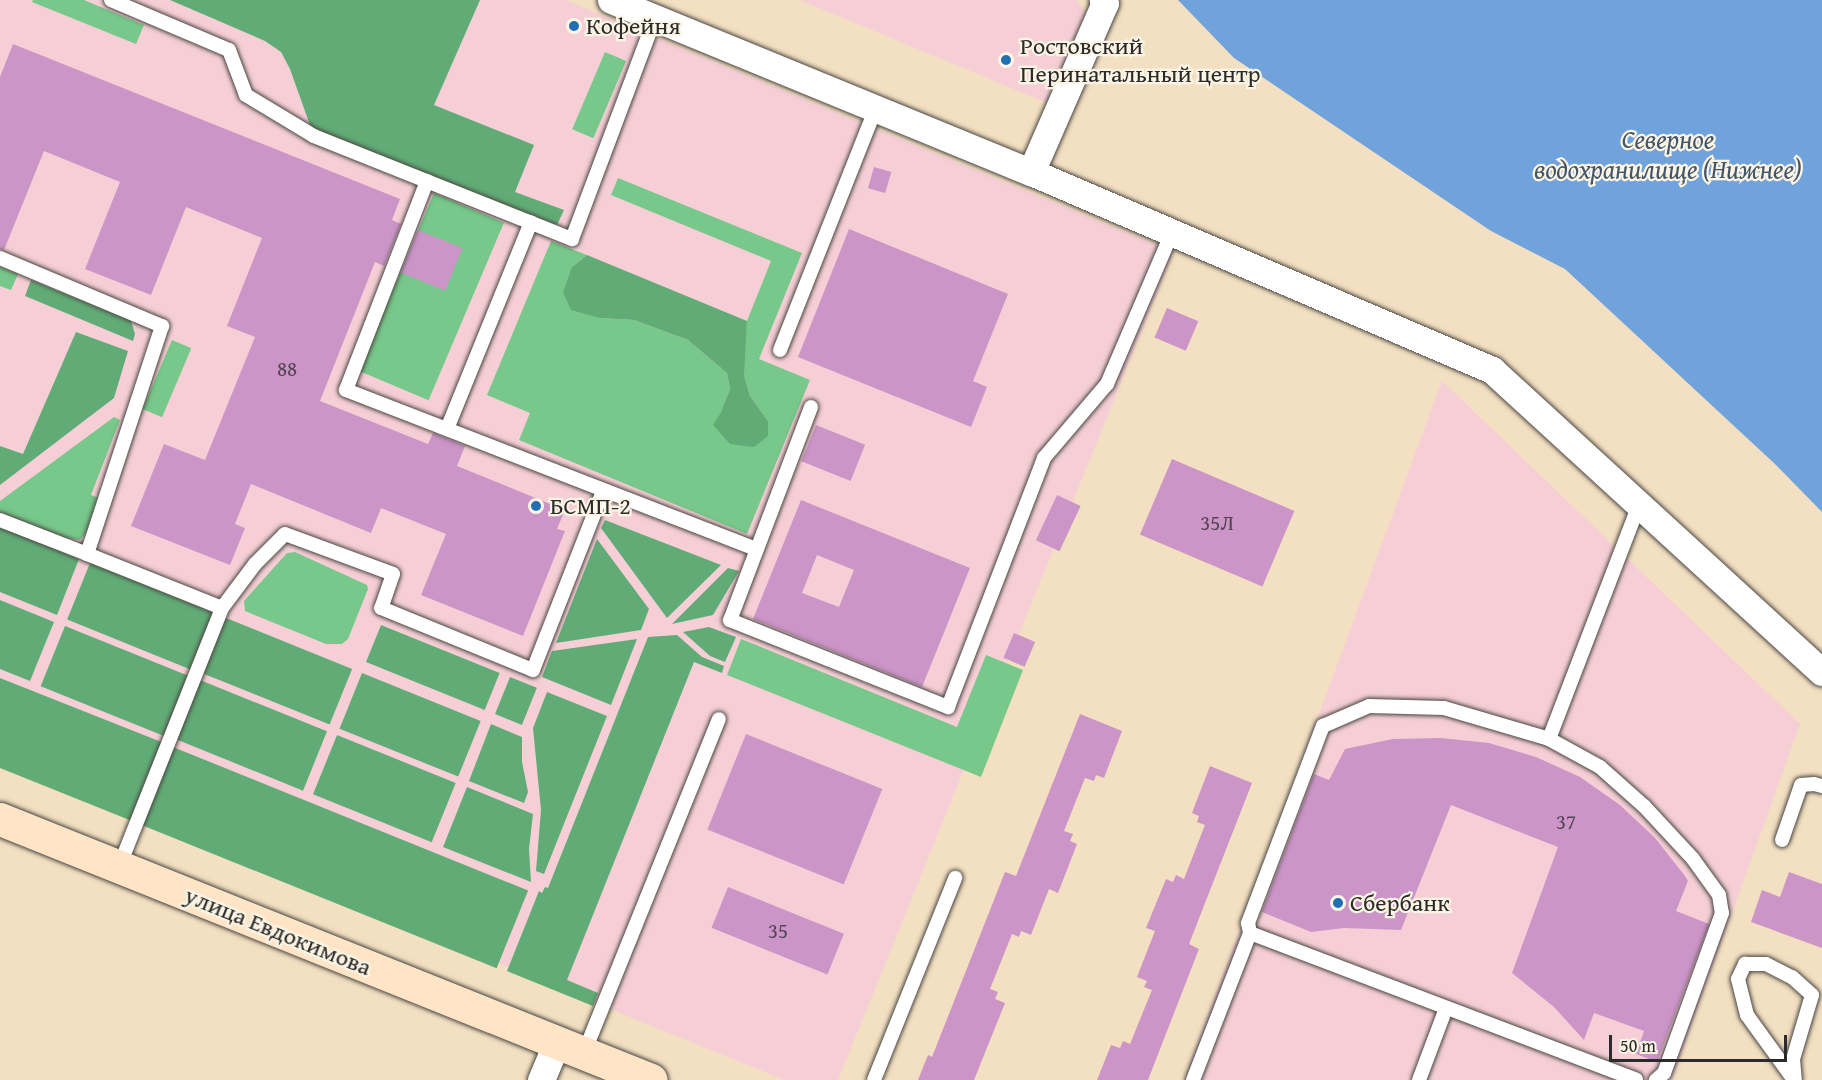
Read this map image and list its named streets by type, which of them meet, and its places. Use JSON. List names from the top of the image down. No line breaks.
{"streets":{"main road":["улица Евдокимова"]},"water":["Северное водохранилище (Нижнее)"],"places":["Кофейня","Ростовский Перинатальный центр","БСМП-2","Сбербанк"],"house_numbers":["88","35Л","37","35"],"scale_bar":"50 m"}
